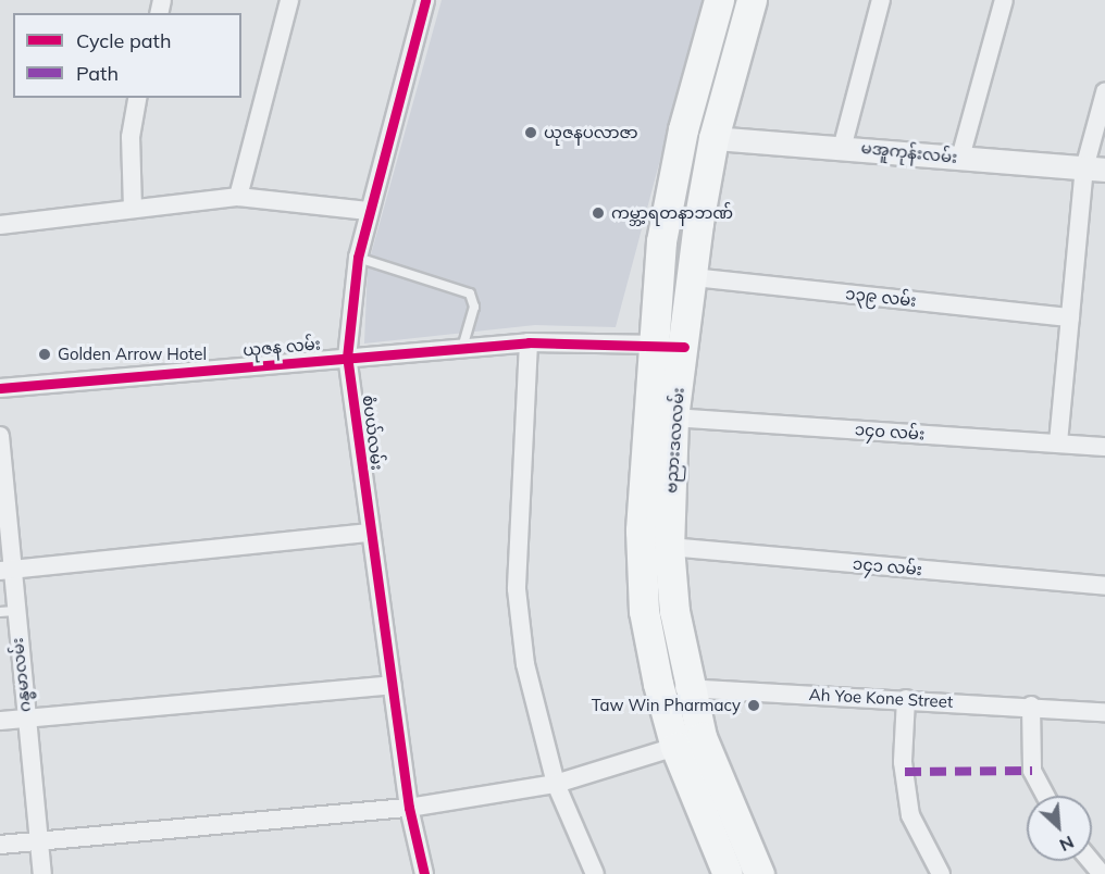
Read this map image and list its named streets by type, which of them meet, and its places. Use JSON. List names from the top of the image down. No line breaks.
{"streets":{"main road":["ဗညားဒလလမ်း"],"street":["မအူကုန်းလမ်း","၁၃၉ လမ်း","ယုဇန လမ်း","၁၄၀ လမ်း","စံပယ်လမ်း","၁၄၁ လမ်း","ဂန္ဓမာလမ်း","Ah Yoe Kone Street"]},"crossings":[["မအူကုန်းလမ်း","ဗညားဒလလမ်း"],["၁၃၉ လမ်း","ဗညားဒလလမ်း"],["ယုဇန လမ်း","စံပယ်လမ်း"],["ယုဇန လမ်း","ဗညားဒလလမ်း"],["၁၄၀ လမ်း","ဗညားဒလလမ်း"],["ဗညားဒလလမ်း","၁၄၁ လမ်း"],["ဗညားဒလလမ်း","Ah Yoe Kone Street"]],"places":["ယုဇနပလာဇာ","ကမ္ဘာ့ရတနာဘဏ်","Golden Arrow Hotel","Taw Win Pharmacy"],"legend":["Cycle path","Path"],"north":"bottom right"}
